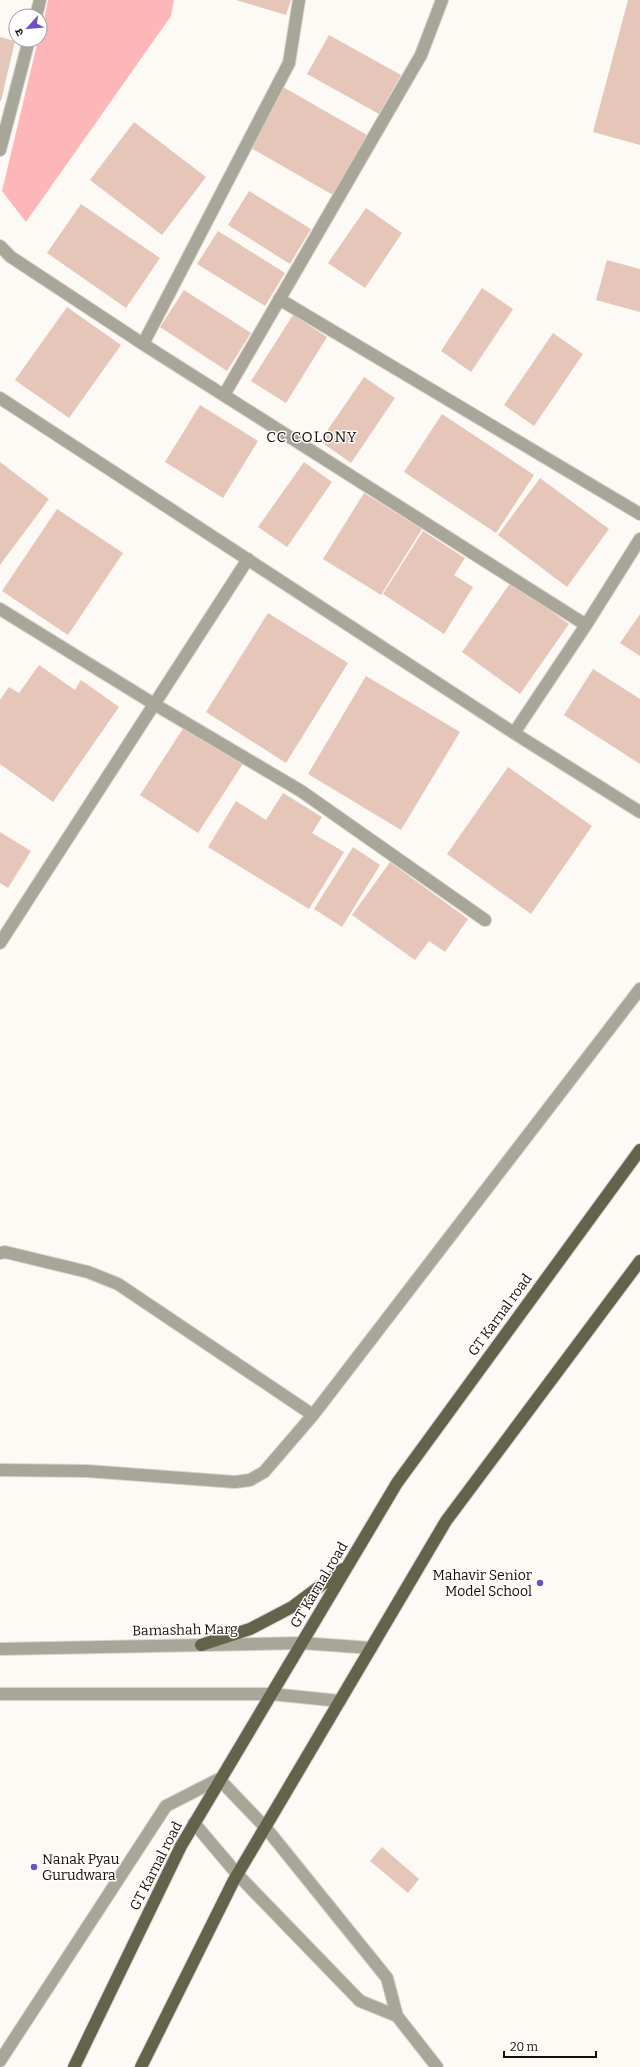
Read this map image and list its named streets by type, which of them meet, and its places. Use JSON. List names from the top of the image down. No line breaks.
{"streets":{"main road":["GT Karnal road"],"street":["Bamashah Marg"]},"crossings":[["GT Karnal road","Bamashah Marg"]],"districts":["CC COLONY"],"places":["Mahavir Senior Model School","Nanak Pyau Gurudwara"],"scale_bar":"20 m","north":"bottom left"}
